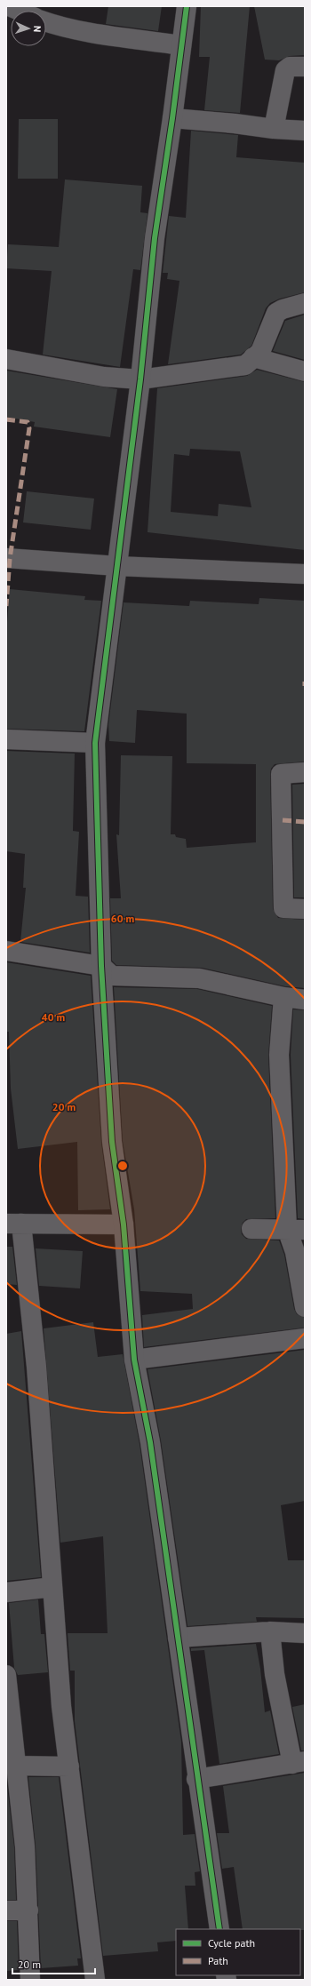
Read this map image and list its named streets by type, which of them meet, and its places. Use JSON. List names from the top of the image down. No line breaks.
{"legend":["Cycle path","Path"],"scale_bar":"20 m","north":"right","rings":["60 m","40 m","20 m"]}
